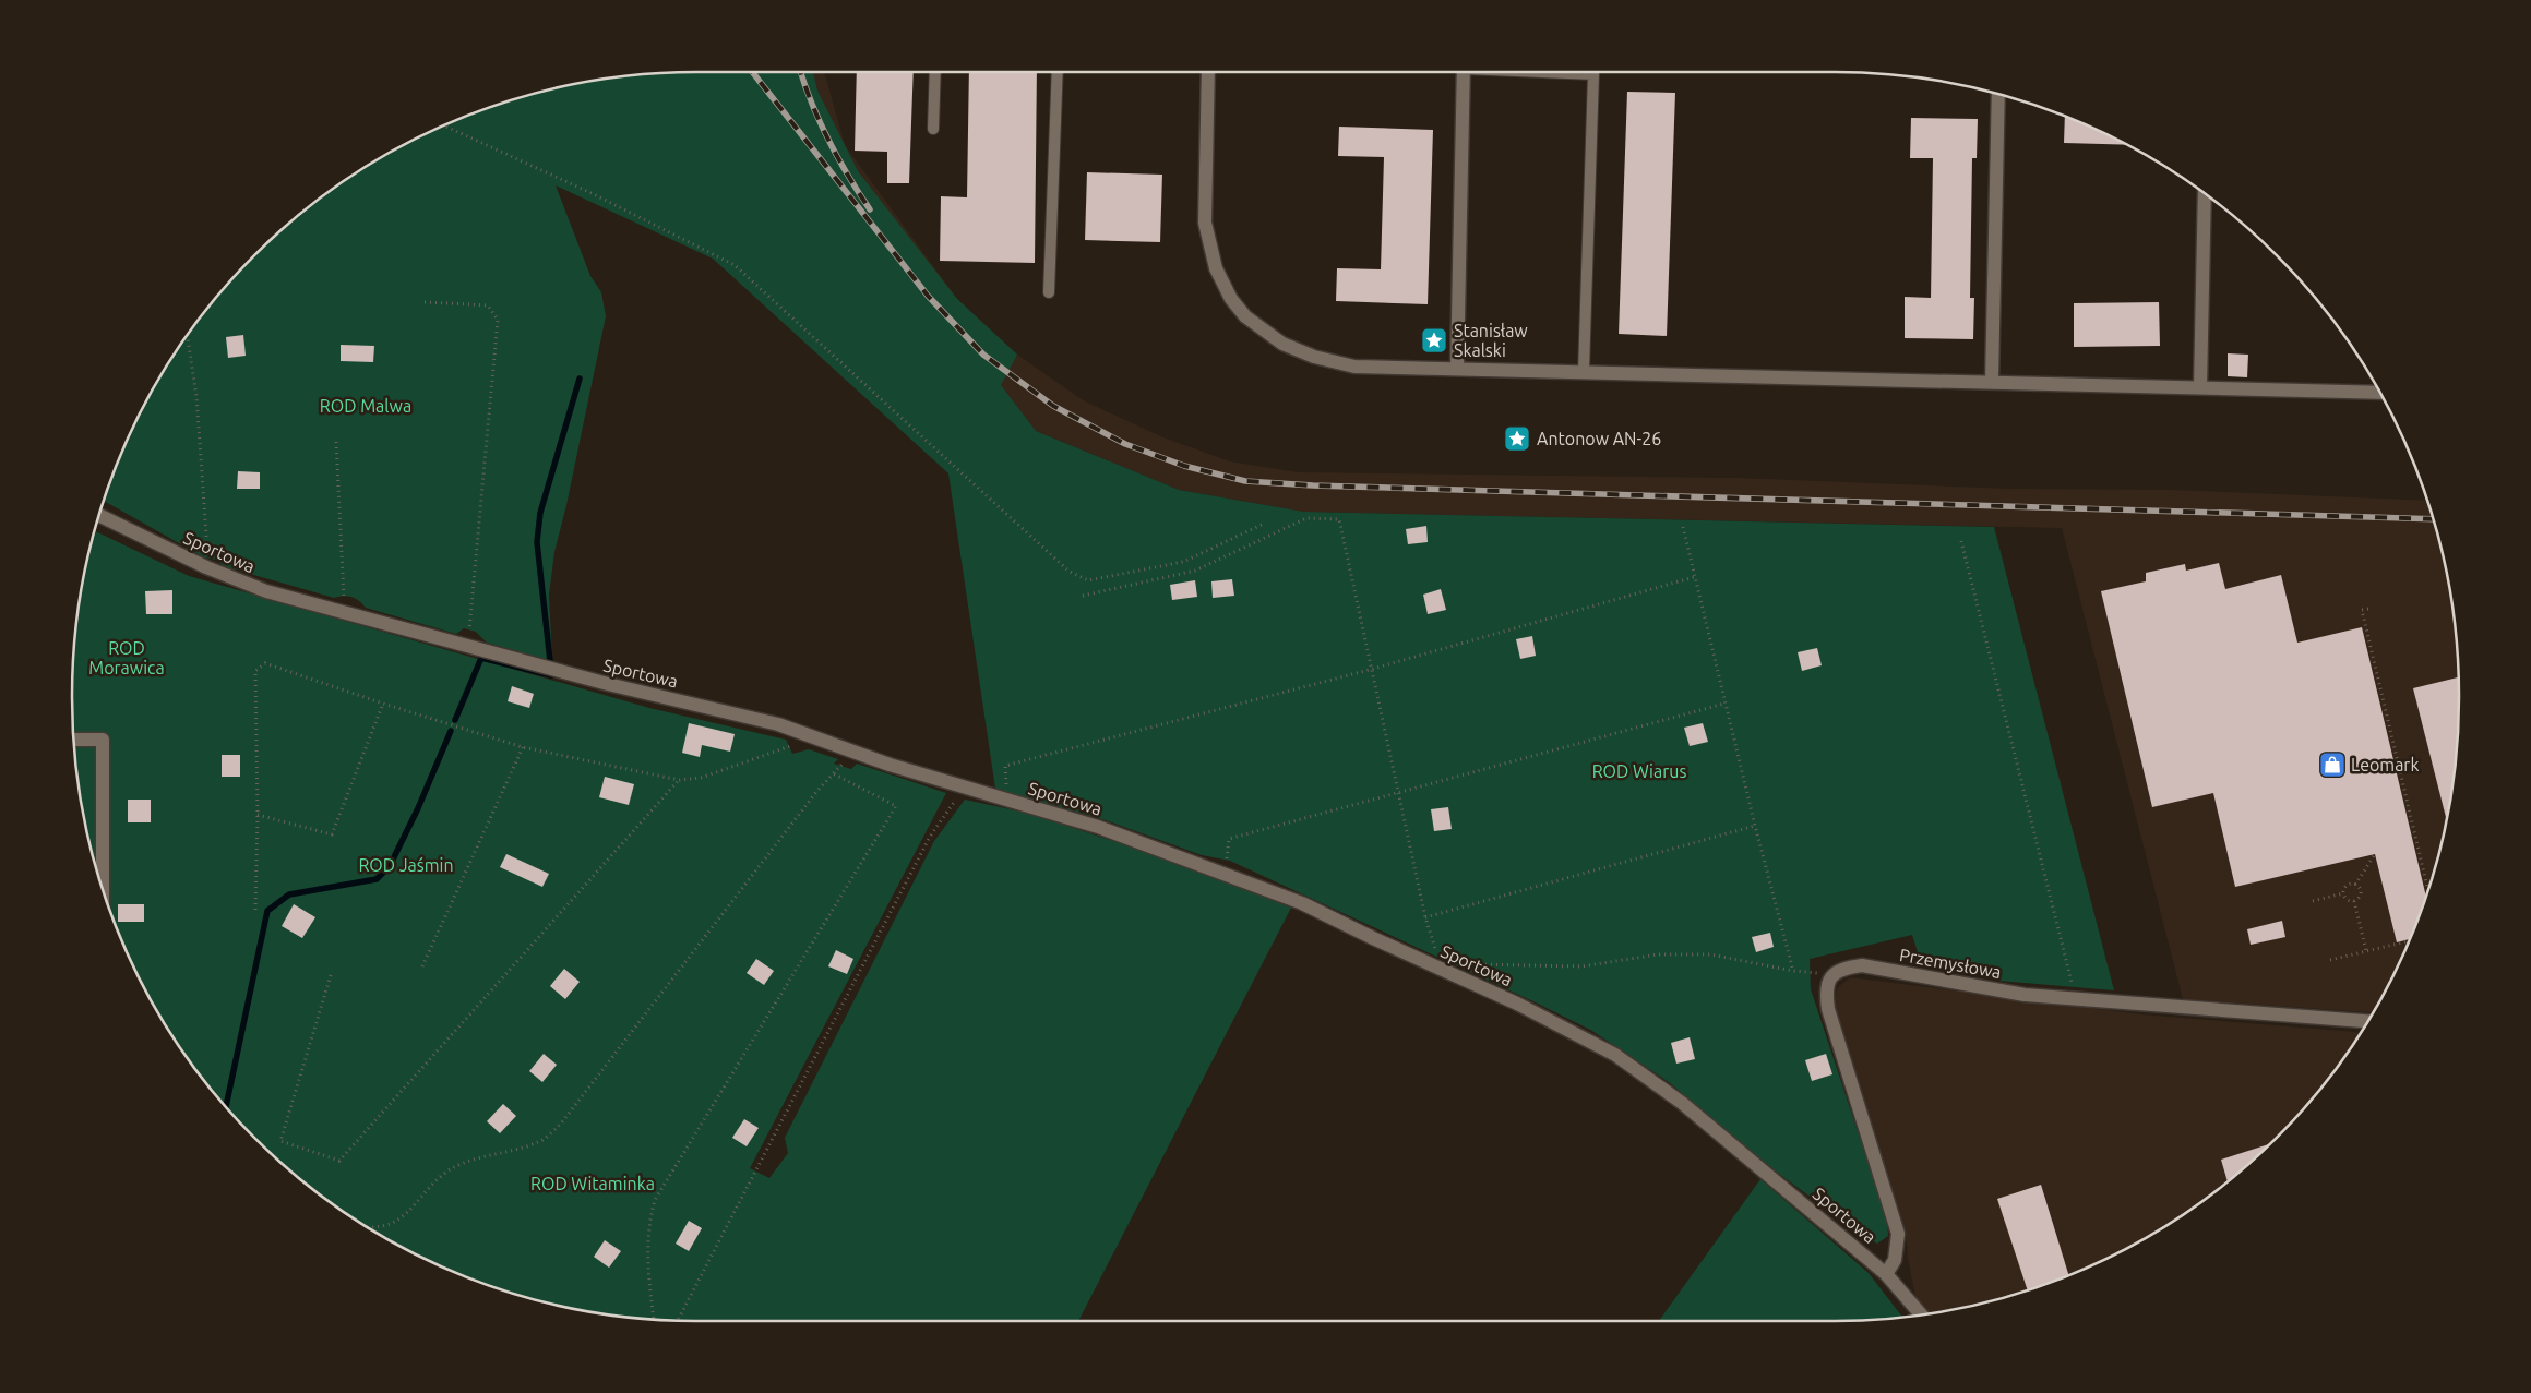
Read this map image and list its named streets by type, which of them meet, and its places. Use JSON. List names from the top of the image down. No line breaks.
{"streets":{"street":["Sportowa","Przemysłowa"]},"crossings":[["Sportowa","Przemysłowa"]],"parks":["ROD Malwa","ROD Morawica","ROD Wiarus","ROD Jaśmin","ROD Witaminka"],"places":{"place":["Stanisław Skalski","Antonow AN-26"],"shop":["Leomark"]}}
